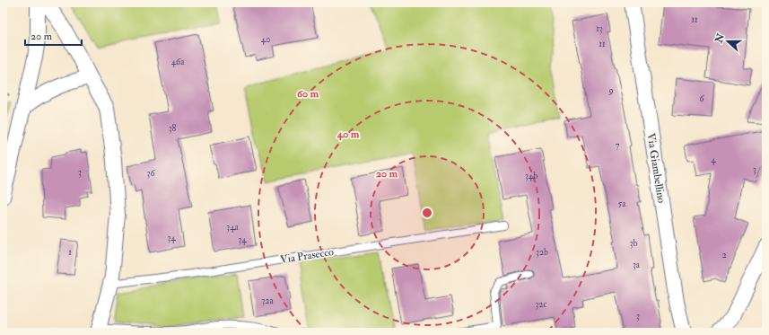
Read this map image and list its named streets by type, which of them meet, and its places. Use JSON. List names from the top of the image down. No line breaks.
{"streets":{"street":["Via Giambellino"],"lane":["Via Prasecco"]},"house_numbers":["11","13","40","11","46a","9","6","38","7","4","3","3","36","34b","5a","34a","34","34","3b","1","32b","2","3a","32a","32c","3"],"scale_bar":"20 m","north":"left","rings":["60 m","40 m","20 m"]}
